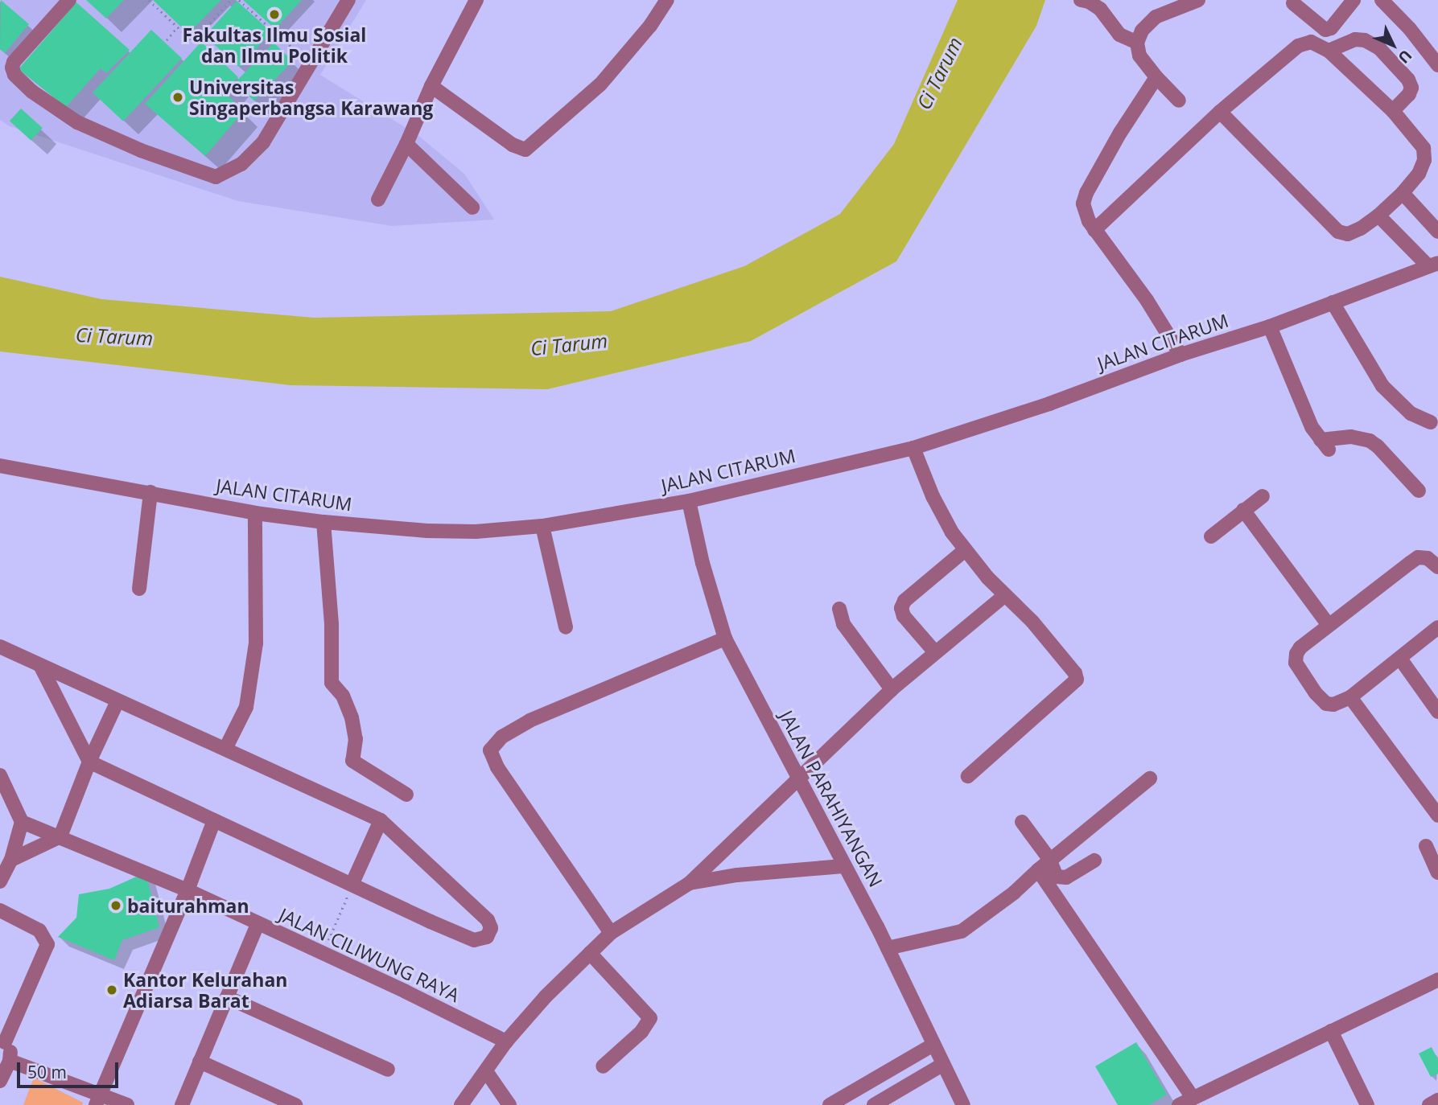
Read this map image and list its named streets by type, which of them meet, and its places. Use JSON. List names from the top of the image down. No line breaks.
{"streets":{"street":["JALAN CITARUM","JALAN PARAHIYANGAN","JALAN CILIWUNG RAYA"]},"crossings":[["JALAN CITARUM","JALAN PARAHIYANGAN"]],"water":["Ci Tarum"],"places":["Fakultas Ilmu Sosial dan Ilmu Politik","Universitas Singaperbangsa Karawang","baiturahman","Kantor Kelurahan Adiarsa Barat"],"scale_bar":"50 m","north":"bottom right"}
